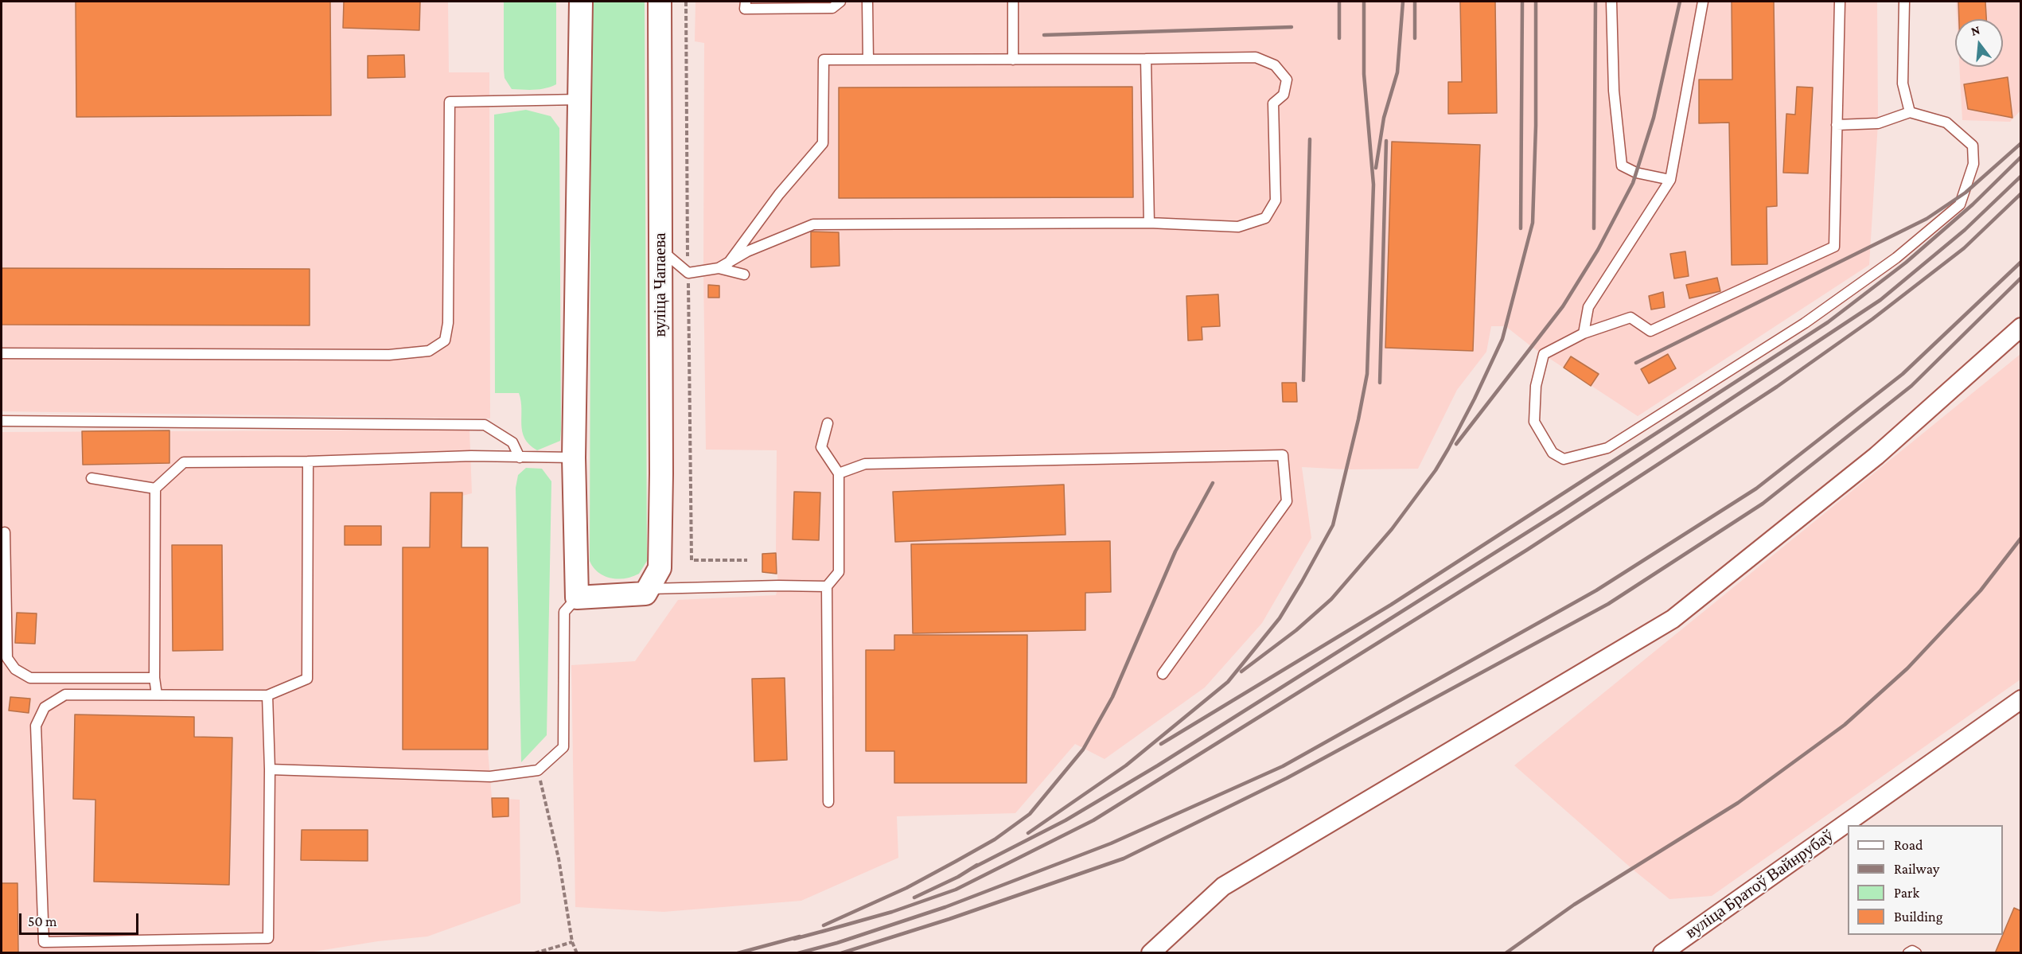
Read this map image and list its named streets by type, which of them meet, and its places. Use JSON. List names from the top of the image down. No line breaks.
{"streets":{"street":["вуліца Чапаева","вуліца Братоў Вайнрубаў"]},"legend":["Road","Railway","Park","Building"],"scale_bar":"50 m","north":"top"}
